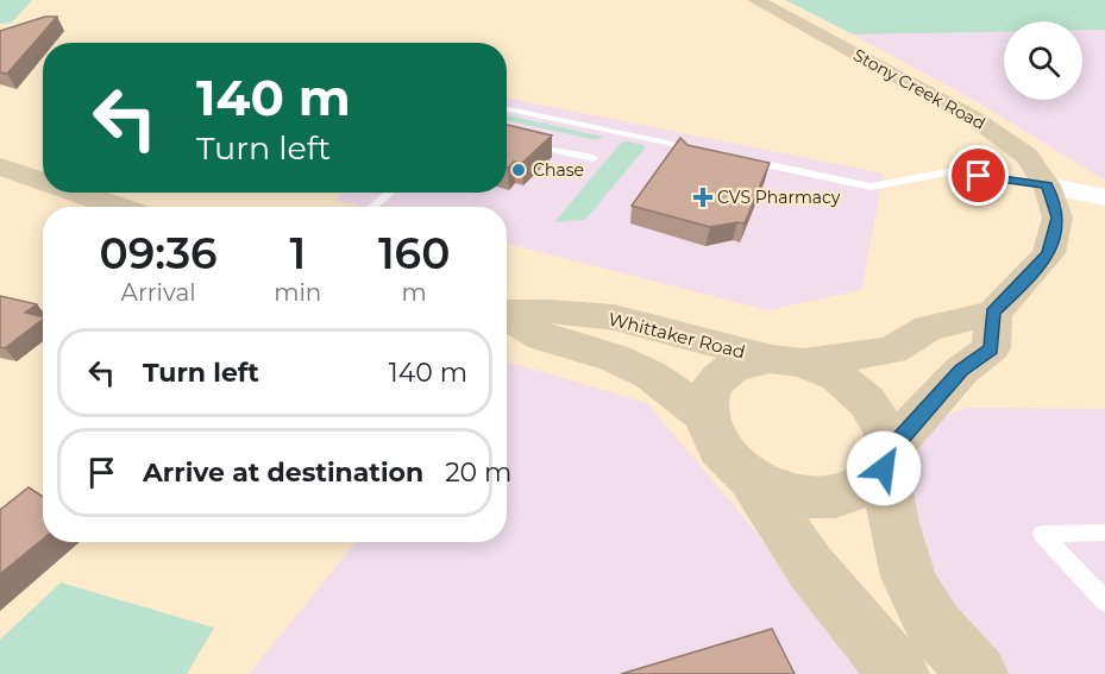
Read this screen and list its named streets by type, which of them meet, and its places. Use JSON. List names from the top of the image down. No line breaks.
{"streets":{"main road":["Stony Creek Road","Whittaker Road"]},"places":{"other":["Chase"],"health":["CVS Pharmacy"]},"page":{"turn":["140 m","Turn left"],"eta":["09:36","Arrival","1","min","160","m"],"list":[{"name":"Turn left","value":"140 m"},{"name":"Arrive at destination","value":"20 m"}]}}
